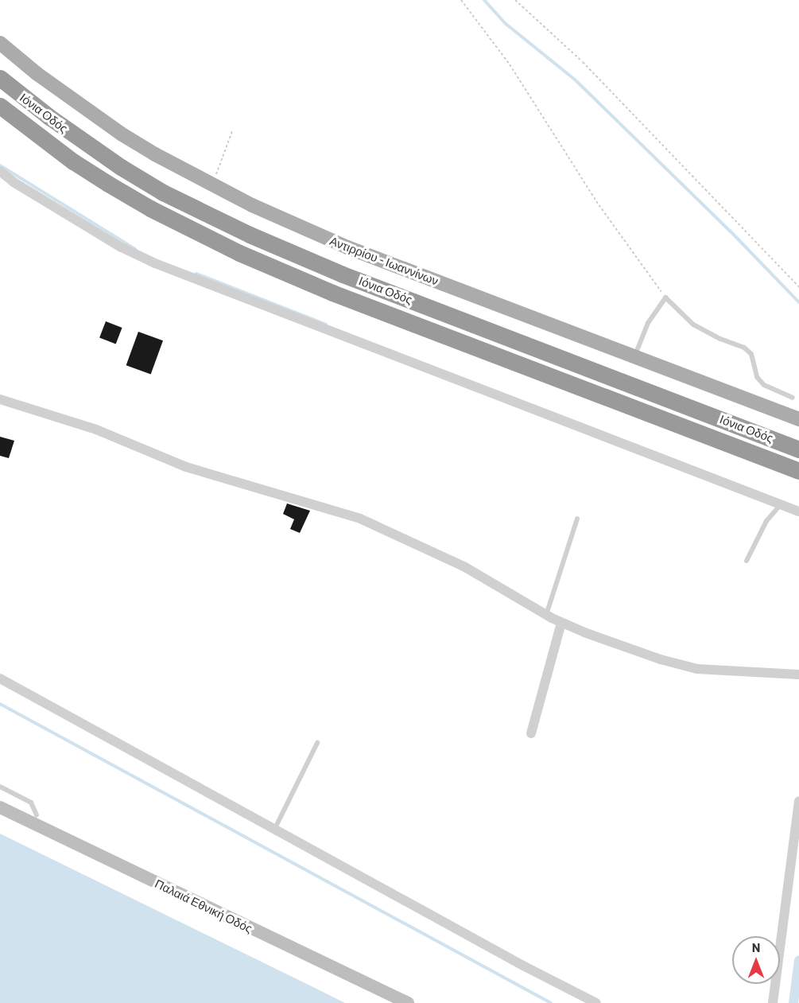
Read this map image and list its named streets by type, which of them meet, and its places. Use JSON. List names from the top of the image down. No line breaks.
{"streets":{"highway":["Ιόνια Οδός"],"main road":["Αντιρρίου - Ιωαννίνων","Παλαιά Εθνική Οδός"]},"north":"top"}
